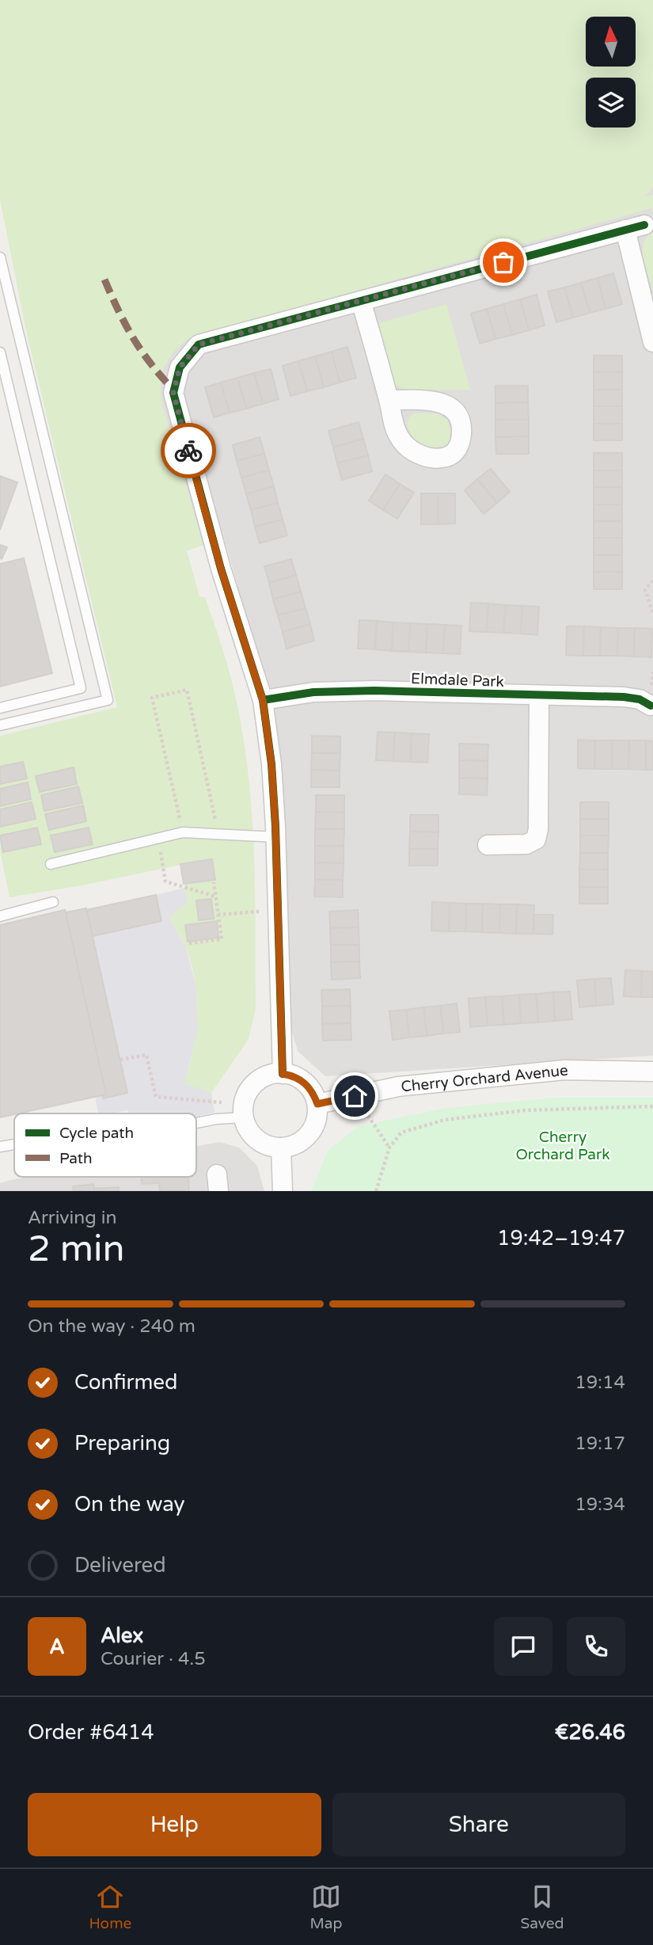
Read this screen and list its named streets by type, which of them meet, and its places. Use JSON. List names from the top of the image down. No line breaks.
{"streets":{"street":["Elmdale Park","Cherry Orchard Avenue"]},"parks":["Cherry Orchard Park"],"legend":["Cycle path","Path"],"north":"top","page":{"heading":["2 min","Arriving in","19:42–19:47"],"panel":["Alex","Courier · 4.5","Order #6414","€26.46"],"bar":"On the way · 240 m","list":[["Confirmed","19:14"],["Preparing","19:17"],["On the way","19:34"],"Delivered"],"round":"A","buttons":["Help","Share"],"tabs":["Home","Map","Saved"]}}
